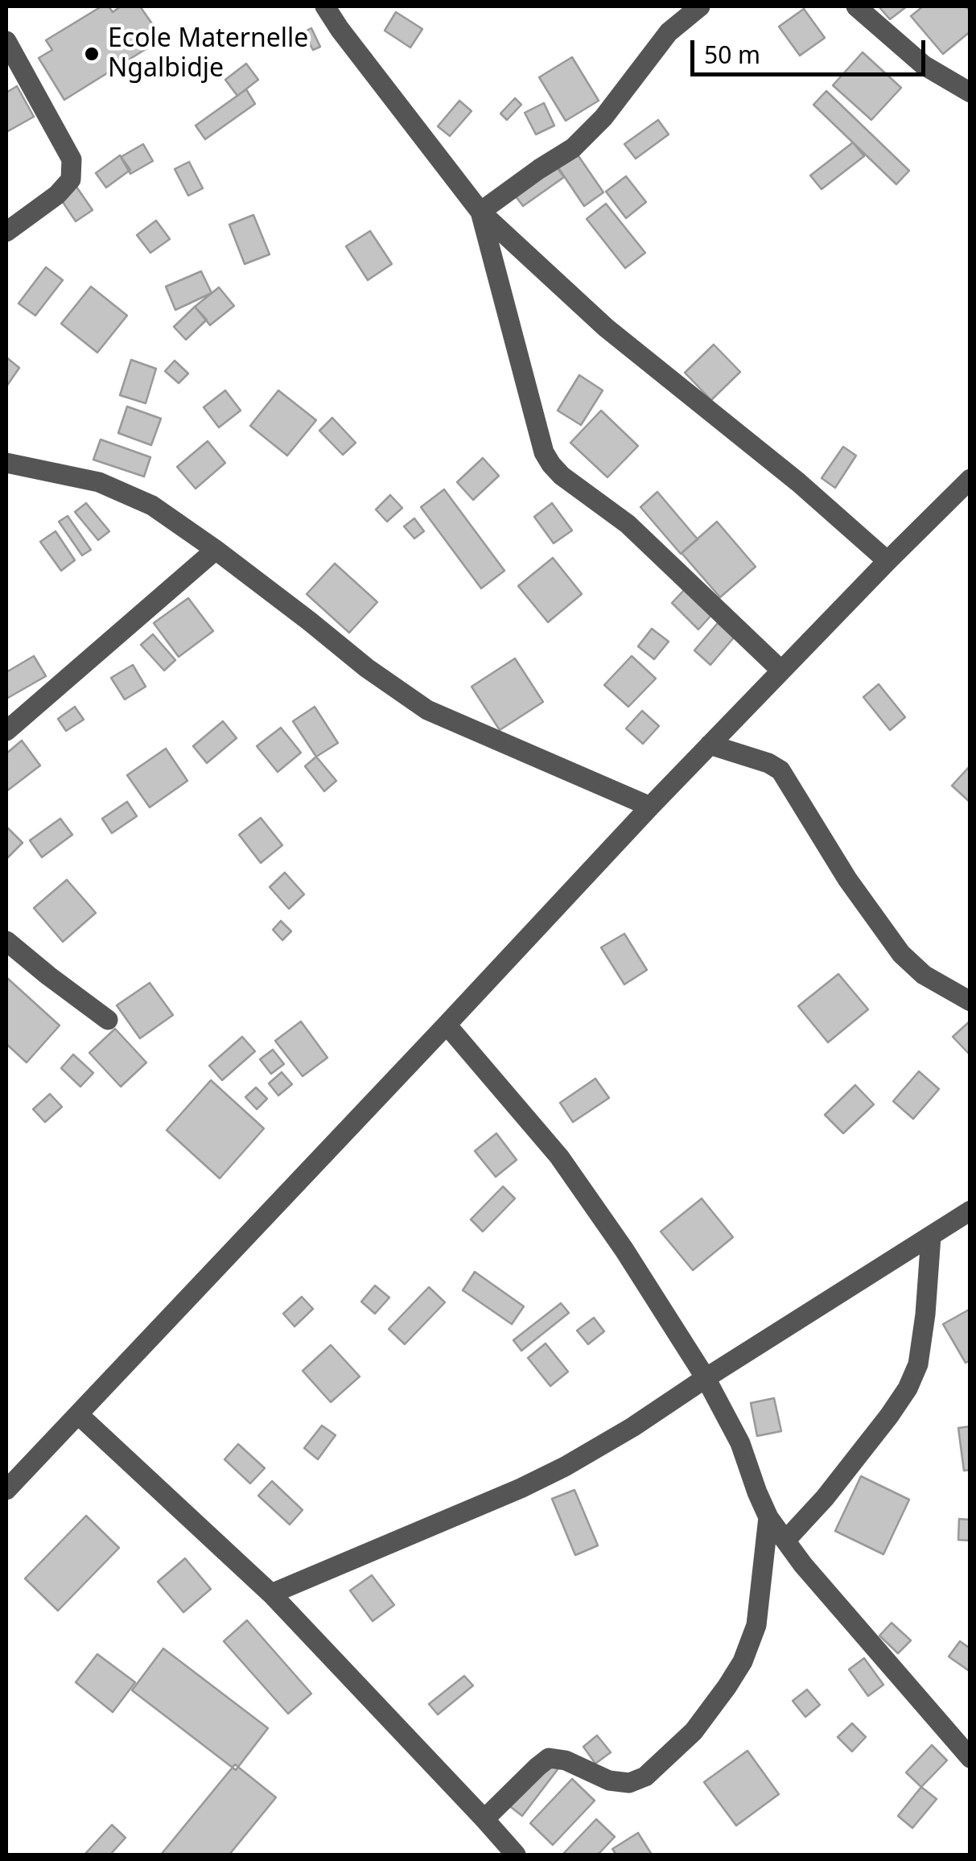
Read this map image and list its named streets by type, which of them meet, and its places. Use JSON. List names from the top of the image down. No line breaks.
{"places":["Ecole Maternelle Ngalbidje"],"scale_bar":"50 m"}
